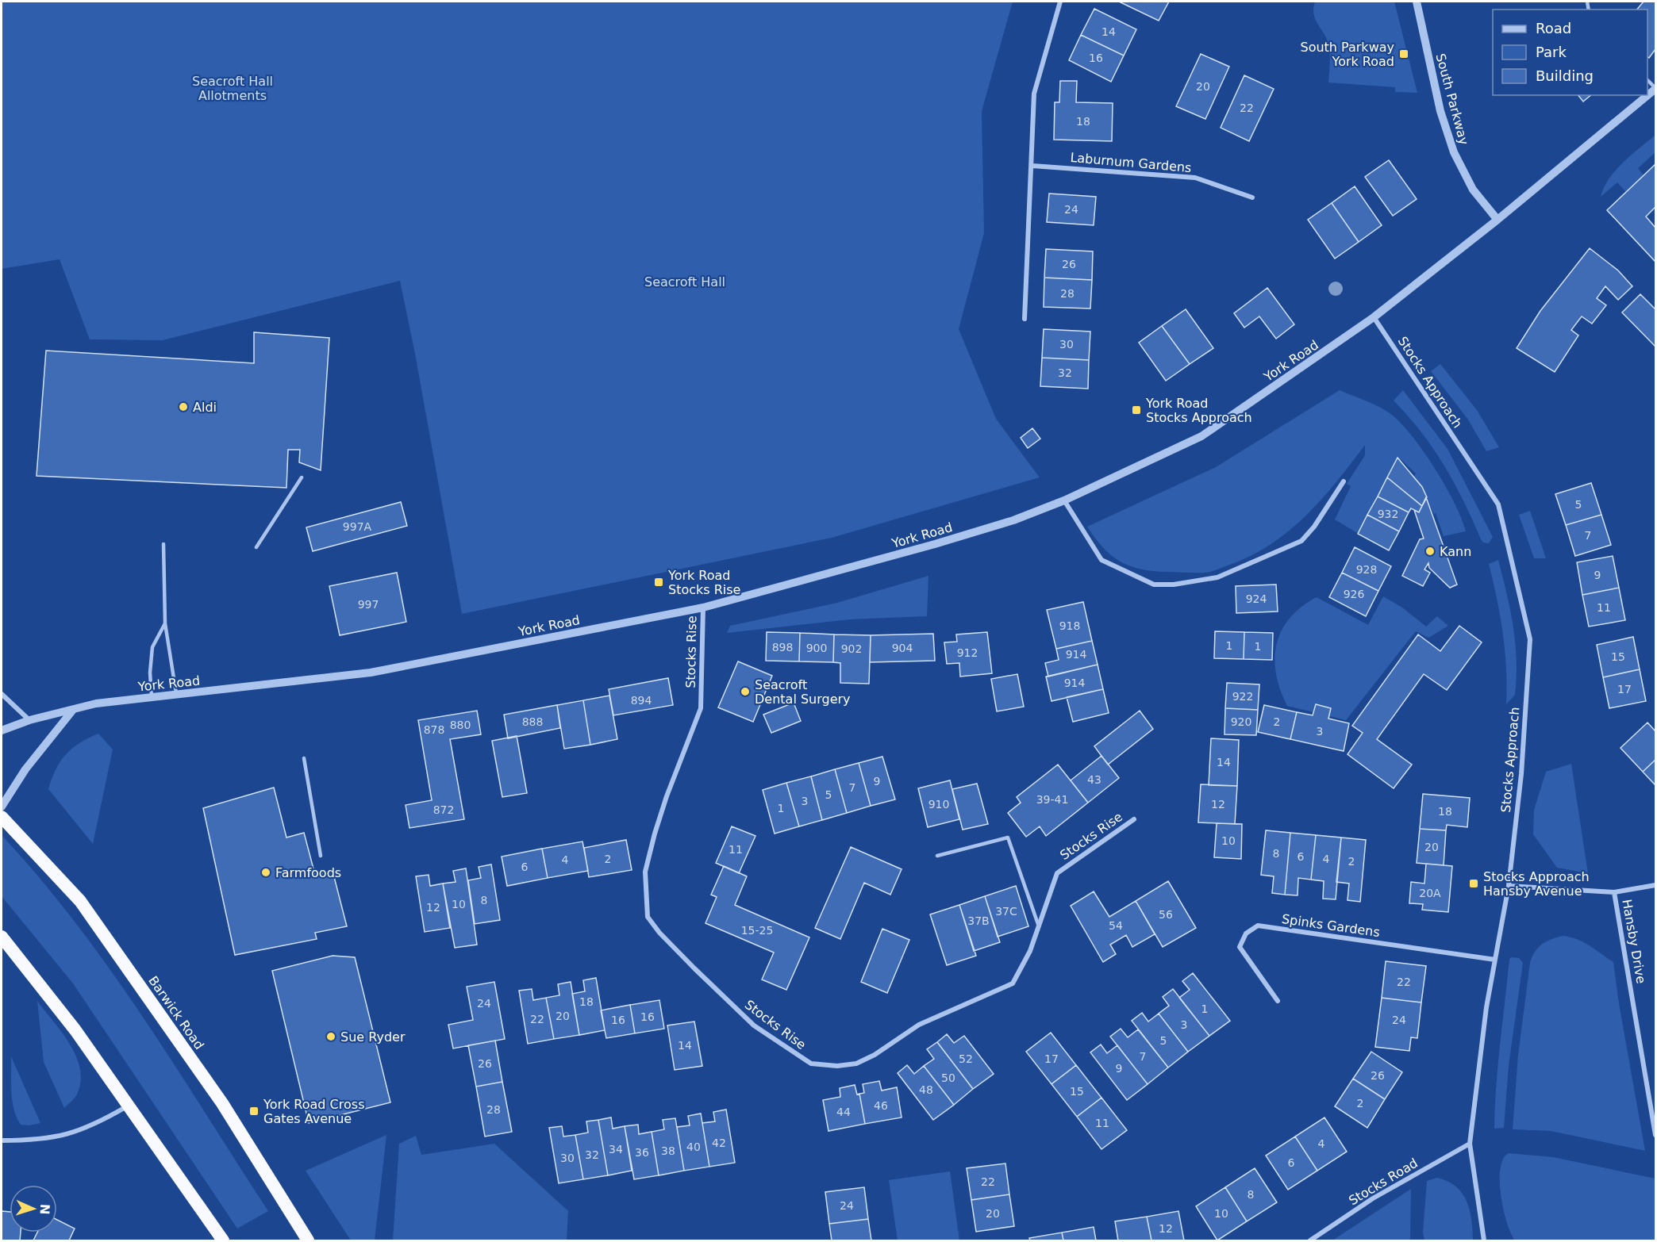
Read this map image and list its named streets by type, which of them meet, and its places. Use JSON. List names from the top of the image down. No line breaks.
{"streets":{"highway":["Barwick Road"],"street":["South Parkway","Laburnum Gardens","York Road","Stocks Approach","Stocks Rise","Spinks Gardens","Hansby Drive","Stocks Road"]},"crossings":[["South Parkway","York Road"],["York Road","Stocks Approach"],["York Road","Stocks Rise"],["Stocks Approach","Spinks Gardens"],["Stocks Approach","Stocks Road"]],"parks":["Seacroft Hall Allotments","Seacroft Hall"],"places":{"transit":["South Parkway York Road","York Road Stocks Approach","York Road Stocks Rise","Stocks Approach Hansby Avenue","York Road Cross Gates Avenue"],"other":["Aldi","Kann","Seacroft Dental Surgery","Farmfoods","Sue Ryder"]},"house_numbers":["14","16","20","22","18","24","26","28","30","32","5","932","997A","7","928","9","926","924","997","11","918","1","1","898","900","904","902","912","914","15","914","17","922","894","888","920","2","880","878","3","14","43","9","7","5","39-41","3","910","12","1","872","18","10","20","11","8","6","2","4","4","2","6","20A","8","10","12","37C","56","37B","54","15-25","22","18","24","1","20","16","22","16","24","3","5","14","7","52","17","26","9","26","50","48","15","2","46","28","44","11","42","4","40","34","38","36","32","30","6","22","8","24","20","10","12"],"legend":["Road","Park","Building"],"north":"right"}
